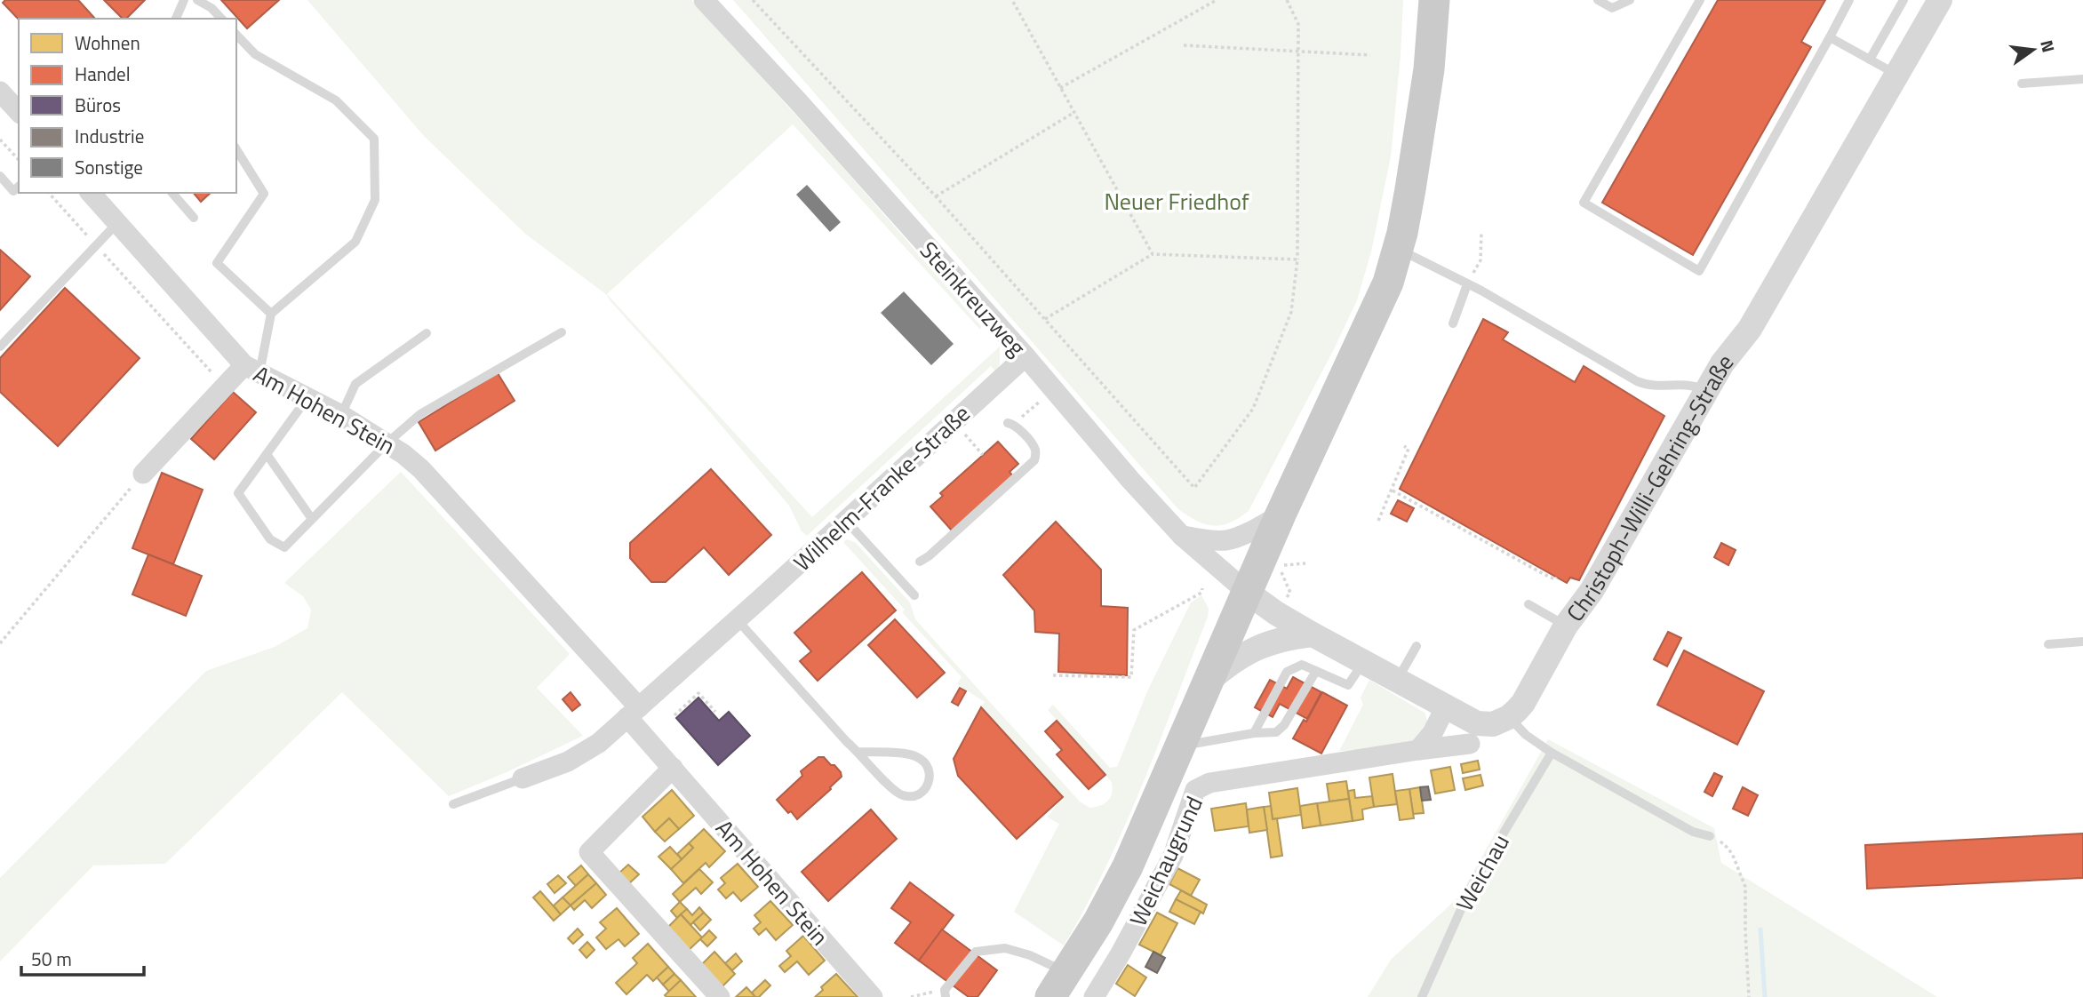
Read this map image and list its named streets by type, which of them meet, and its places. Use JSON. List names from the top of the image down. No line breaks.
{"streets":{"street":["Steinkreuzweg","Am Hohen Stein","Wilhelm-Franke-Straße","Christoph-Willi-Gehring-Straße","Weichaugrund"],"lane":["Weichau"]},"crossings":[["Steinkreuzweg","Wilhelm-Franke-Straße"],["Am Hohen Stein","Wilhelm-Franke-Straße"]],"parks":["Neuer Friedhof"],"legend":["Wohnen","Handel","Büros","Industrie","Sonstige"],"scale_bar":"50 m","north":"right"}
